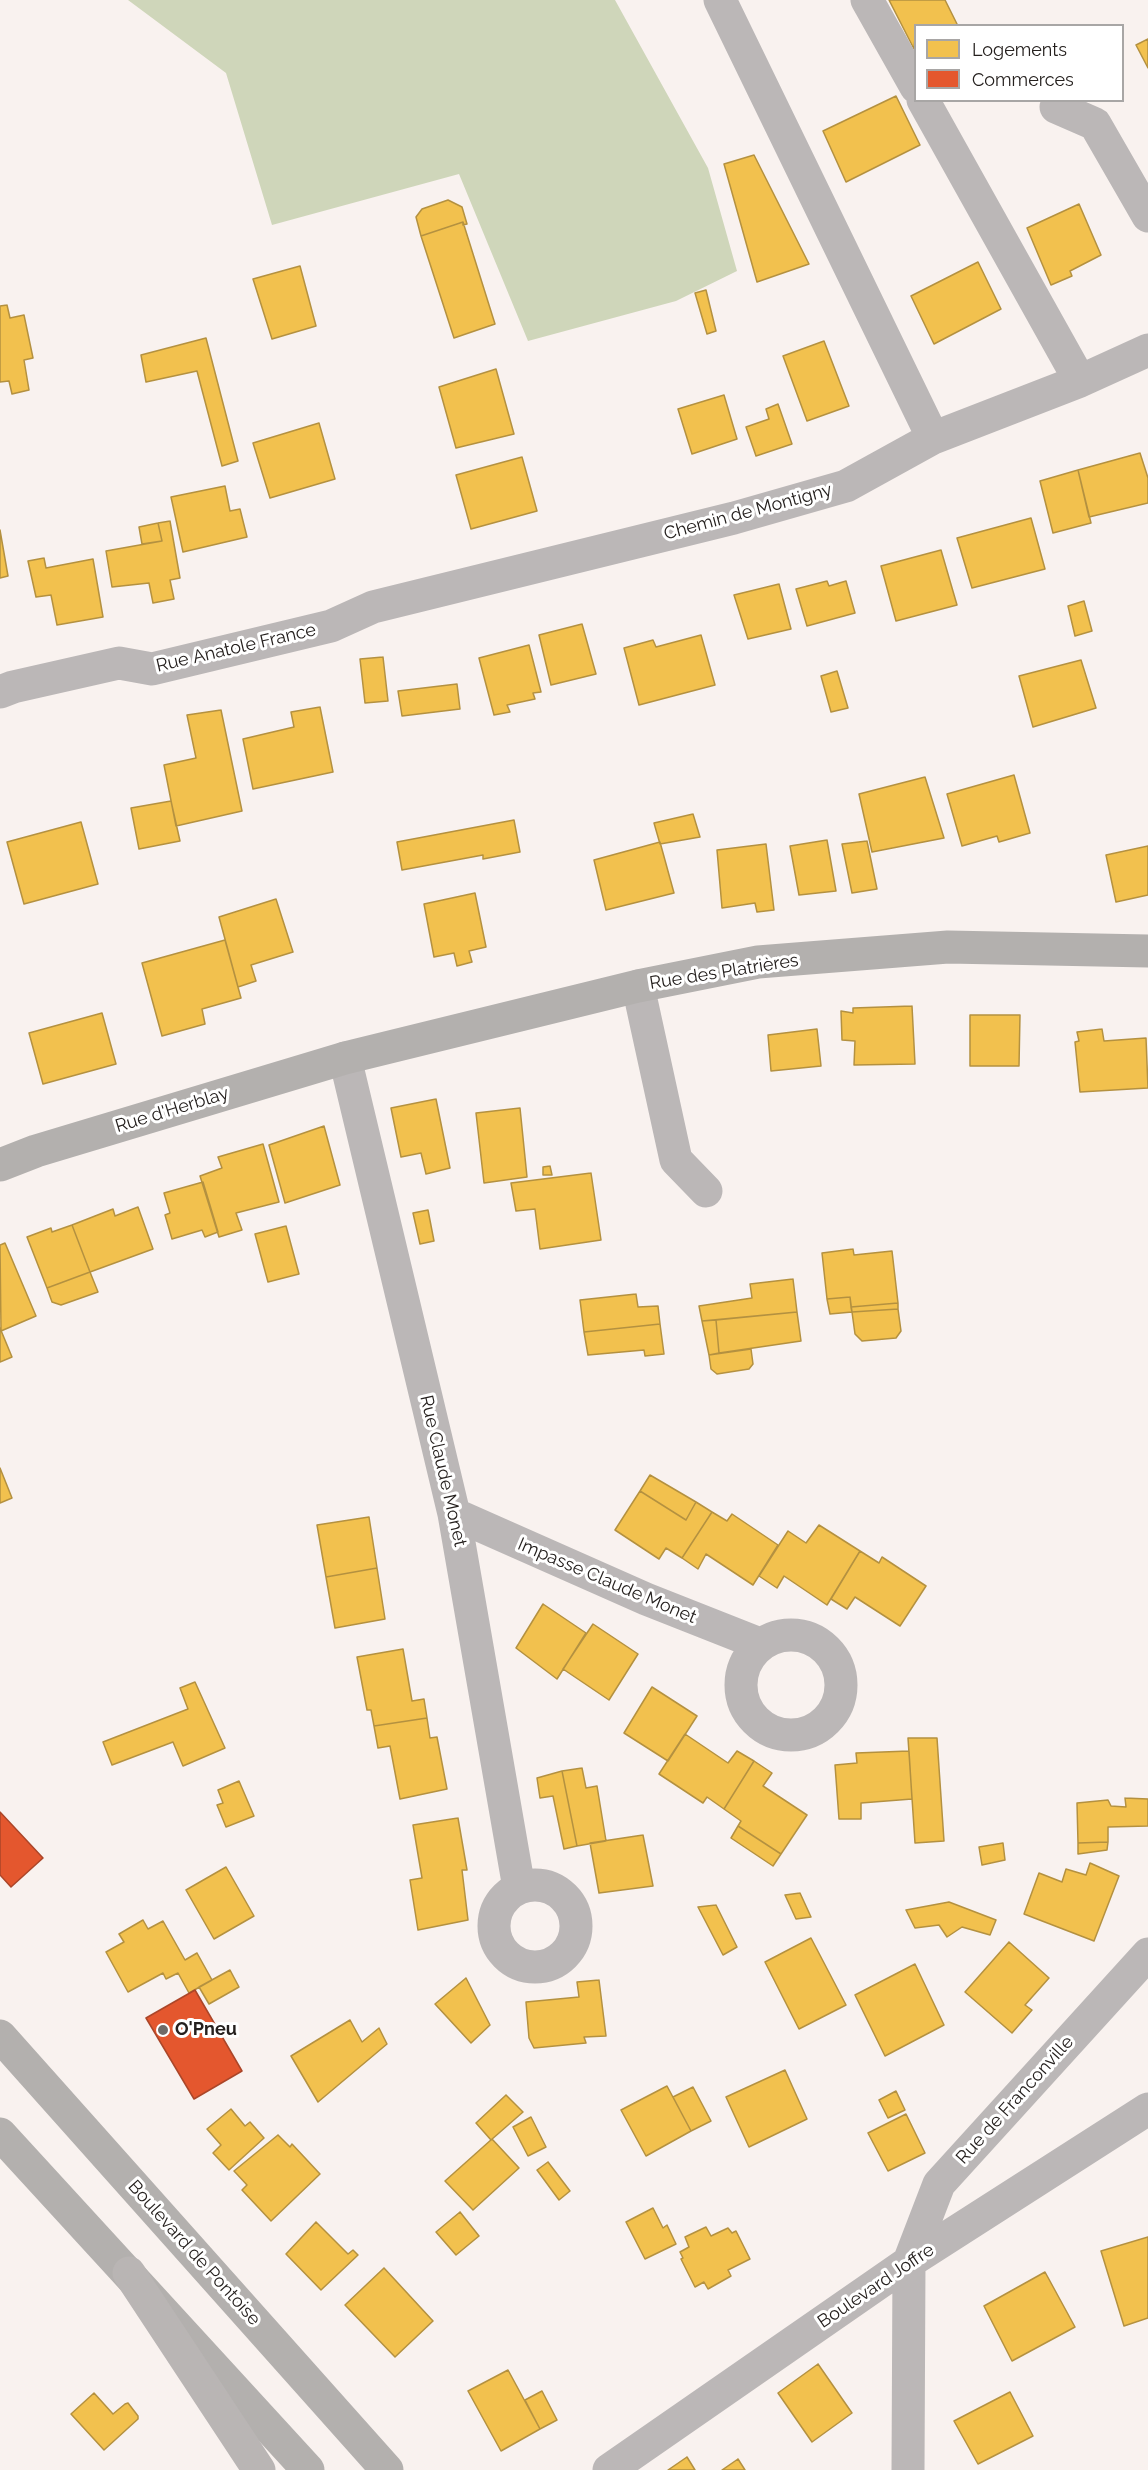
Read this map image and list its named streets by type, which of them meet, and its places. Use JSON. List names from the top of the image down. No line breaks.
{"streets":{"main road":["Rue des Platrières","Rue d'Herblay","Boulevard de Pontoise"],"street":["Chemin de Montigny","Rue Anatole France","Rue Claude Monet","Impasse Claude Monet","Rue de Franconville","Boulevard Joffre"]},"crossings":[["Chemin de Montigny","Rue Anatole France"],["Rue des Platrières","Rue d'Herblay"],["Rue des Platrières","Rue Claude Monet"],["Rue d'Herblay","Rue Claude Monet"],["Rue Claude Monet","Impasse Claude Monet"],["Rue de Franconville","Boulevard Joffre"]],"places":["O'Pneu"],"legend":["Logements","Commerces"]}
